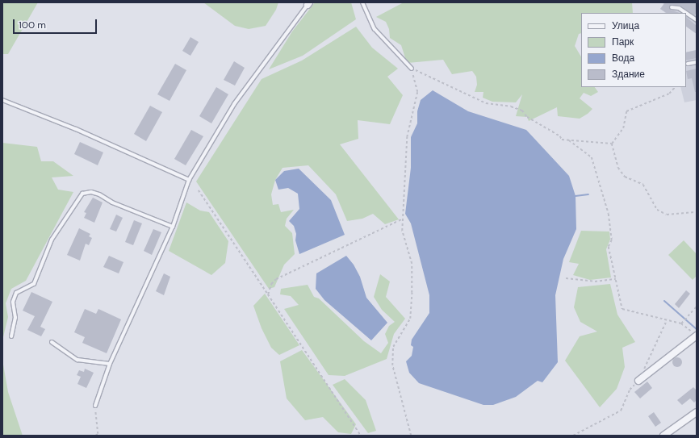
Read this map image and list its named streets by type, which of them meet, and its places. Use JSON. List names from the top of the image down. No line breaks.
{"legend":["Улица","Парк","Вода","Здание"],"scale_bar":"100 m"}
